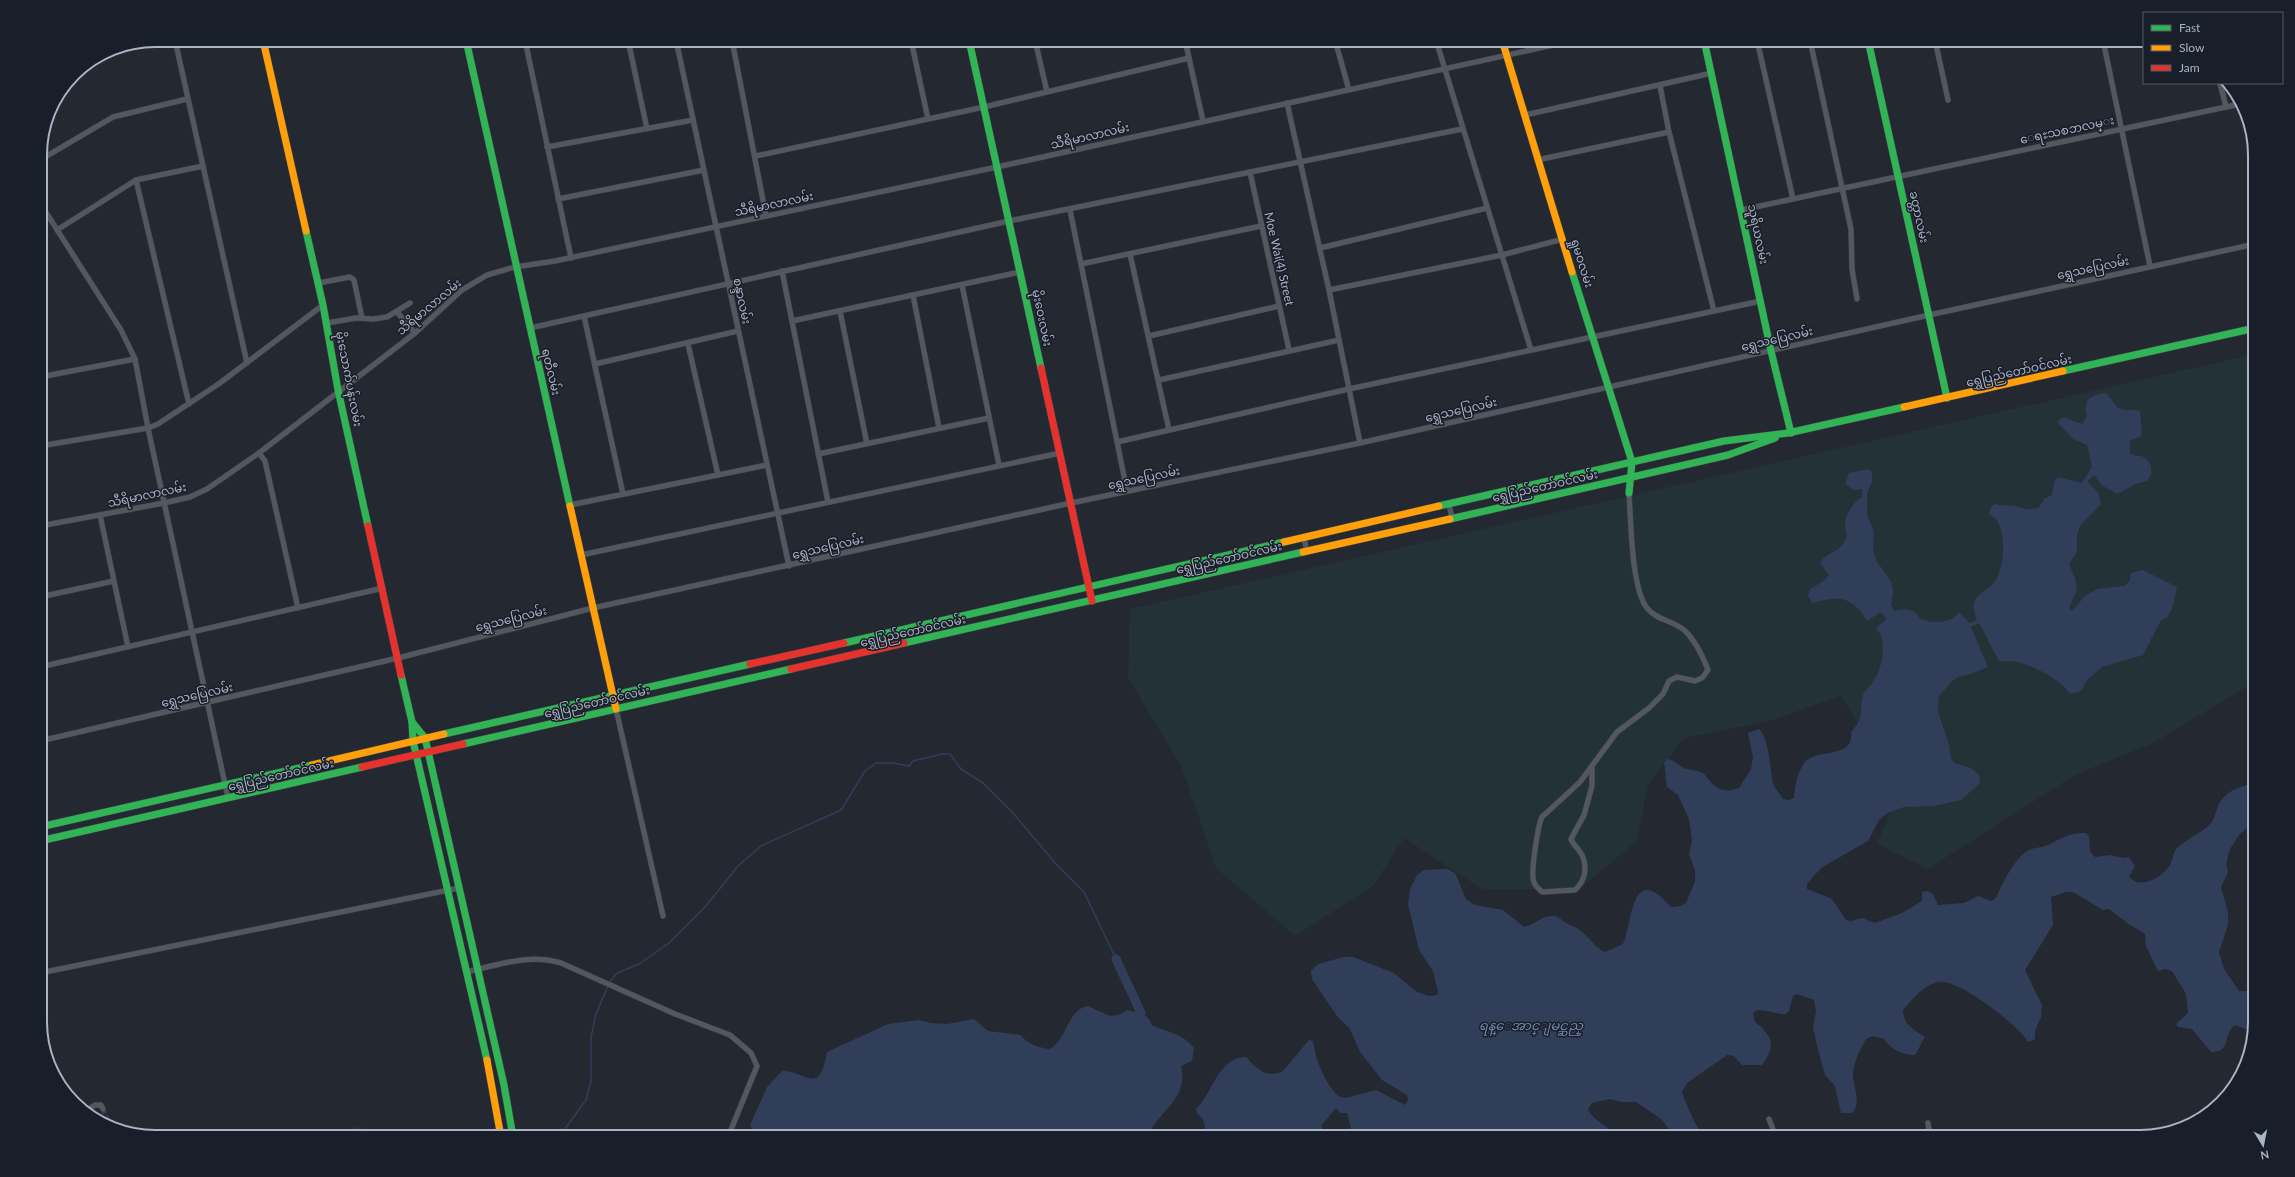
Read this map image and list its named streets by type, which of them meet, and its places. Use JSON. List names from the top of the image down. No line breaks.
{"streets":{"street":["ေရႊသစၥာလမ္း","သီရိမာလာလမ်း","ခတ္တာလမ်း","သူရိယလမ်း","Moe Wai(4) Street","ရှုမဝလမ်း","ရွှေသပြေလမ်း","စန္ဒာလမ်း","မိုးဝေးလမ်း","ရွှေပြည်တော်ဝင်လမ်း","ရတီလမ်း","မိုးသောက်ပန်းလမ်း"]},"crossings":[["ေရႊသစၥာလမ္း","ခတ္တာလမ်း"],["ေရႊသစၥာလမ္း","သူရိယလမ်း"],["သီရိမာလာလမ်း","ရှုမဝလမ်း"],["သီရိမာလာလမ်း","စန္ဒာလမ်း"],["သီရိမာလာလမ်း","မိုးဝေးလမ်း"],["သီရိမာလာလမ်း","ရတီလမ်း"],["သီရိမာလာလမ်း","မိုးသောက်ပန်းလမ်း"],["ခတ္တာလမ်း","ရွှေသပြေလမ်း"],["ခတ္တာလမ်း","ရွှေပြည်တော်ဝင်လမ်း"],["သူရိယလမ်း","ရွှေသပြေလမ်း"],["သူရိယလမ်း","ရွှေပြည်တော်ဝင်လမ်း"],["ရှုမဝလမ်း","ရွှေသပြေလမ်း"],["ရှုမဝလမ်း","ရွှေပြည်တော်ဝင်လမ်း"],["ရွှေသပြေလမ်း","စန္ဒာလမ်း"],["ရွှေသပြေလမ်း","မိုးဝေးလမ်း"],["ရွှေသပြေလမ်း","ရတီလမ်း"],["ရွှေသပြေလမ်း","မိုးသောက်ပန်းလမ်း"],["မိုးဝေးလမ်း","ရွှေပြည်တော်ဝင်လမ်း"],["ရွှေပြည်တော်ဝင်လမ်း","ရတီလမ်း"],["ရွှေပြည်တော်ဝင်လမ်း","မိုးသောက်ပန်းလမ်း"]],"water":["ရန္ေအာင္ျမင္ဆည္"],"legend":["Fast","Slow","Jam"],"north":"bottom"}
